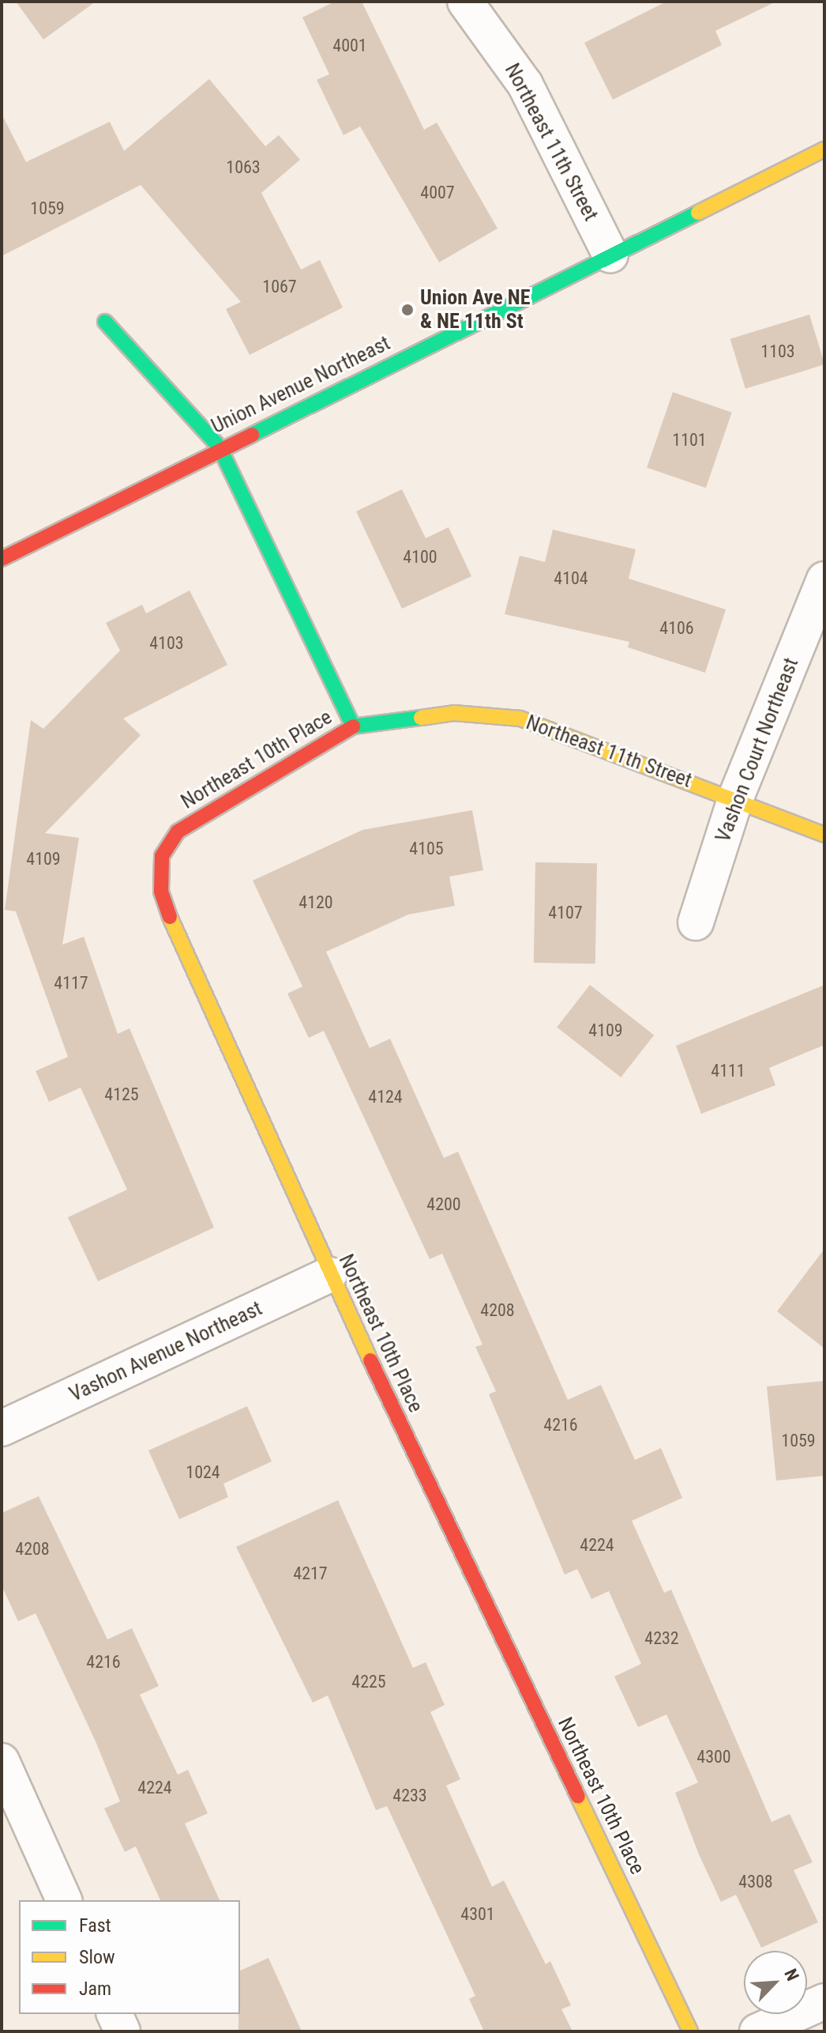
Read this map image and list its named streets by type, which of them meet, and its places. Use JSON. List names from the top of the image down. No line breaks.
{"streets":{"street":["Northeast 11th Street","Union Avenue Northeast","Vashon Court Northeast","Northeast 10th Place","Vashon Avenue Northeast"]},"crossings":[["Northeast 11th Street","Union Avenue Northeast"],["Northeast 11th Street","Vashon Court Northeast"],["Northeast 11th Street","Northeast 10th Place"],["Northeast 10th Place","Vashon Avenue Northeast"]],"places":["Union Ave NE & NE 11th St"],"house_numbers":["4001","1063","4007","1059","1067","1103","1101","4100","4104","4106","4103","4105","4109","4120","4107","4117","4109","4111","4125","4124","4200","4208","4216","1059","1024","4224","4208","4217","4232","4216","4225","4300","4224","4233","4308","4301"],"legend":["Fast","Slow","Jam"],"north":"top right"}
